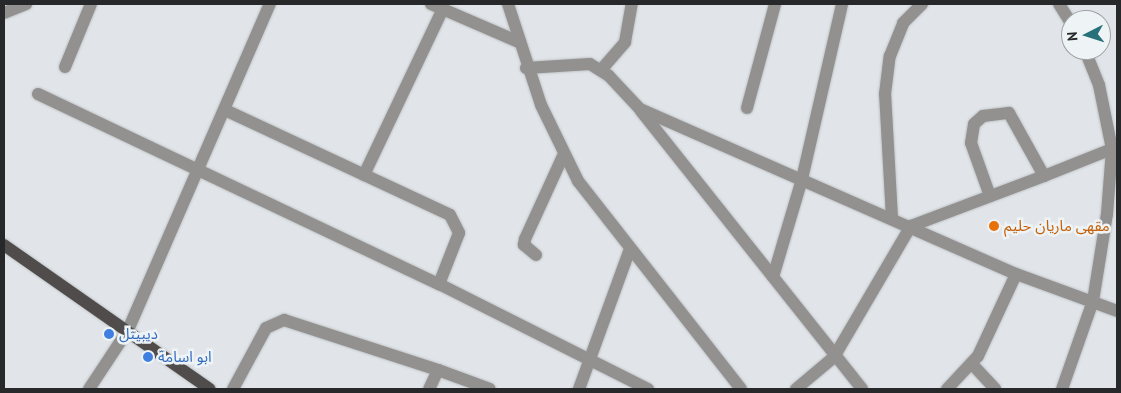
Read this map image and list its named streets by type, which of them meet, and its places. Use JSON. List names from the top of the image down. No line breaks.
{"places":["مقهى ماريان حليم","ديبيتل","ابو اسامة"],"north":"left"}
